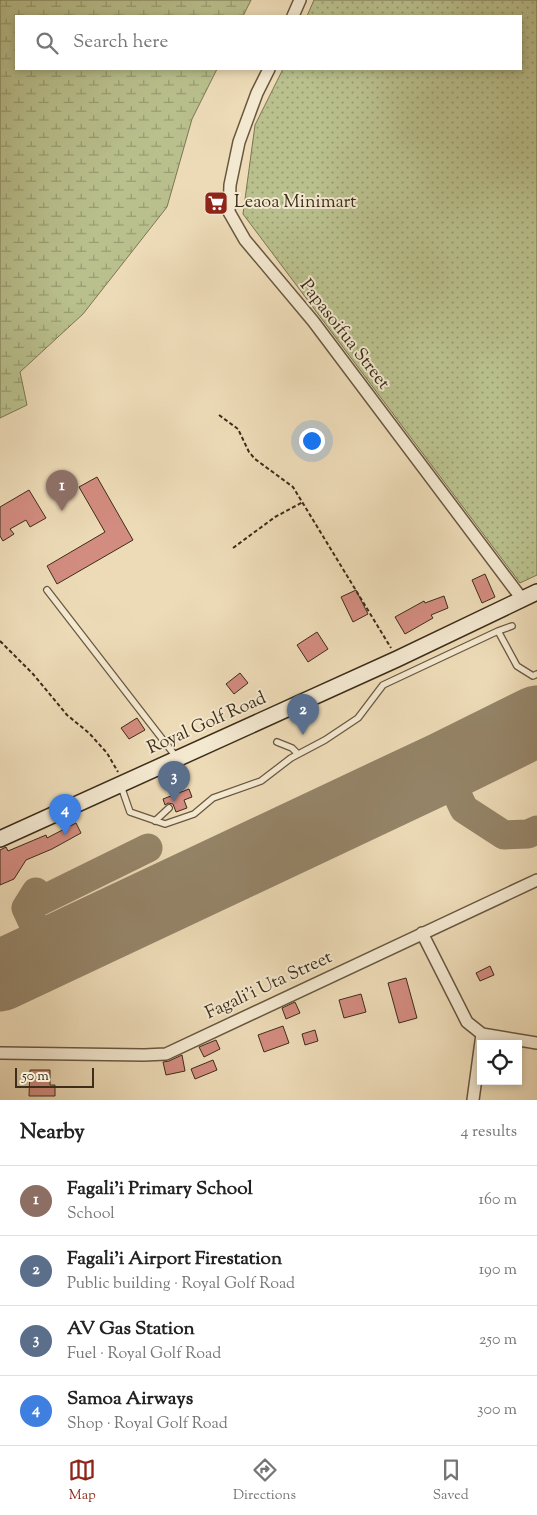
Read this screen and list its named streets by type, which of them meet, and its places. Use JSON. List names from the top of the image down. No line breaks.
{"streets":{"main road":["Royal Golf Road"],"street":["Papasoifua Street","Fagali'i Uta Street"]},"crossings":[["Papasoifua Street","Royal Golf Road"]],"places":{"supermarket":["Leaoa Minimart"]},"scale_bar":"50 m","page":{"search":"Search here","pins":["1","2","3","4"],"scale":"50 m","heading":["Nearby","4 results"],"list":[{"mark":"1","name":"Fagali'i Primary School","note":"School","value":"160 m"},{"mark":"2","name":"Fagali'i Airport Firestation","note":"Public building · Royal Golf Road","value":"190 m"},{"mark":"3","name":"AV Gas Station","note":"Fuel · Royal Golf Road","value":"250 m"},{"mark":"4","name":"Samoa Airways","note":"Shop · Royal Golf Road","value":"300 m"}],"nav":["Map","Directions","Saved"]}}
